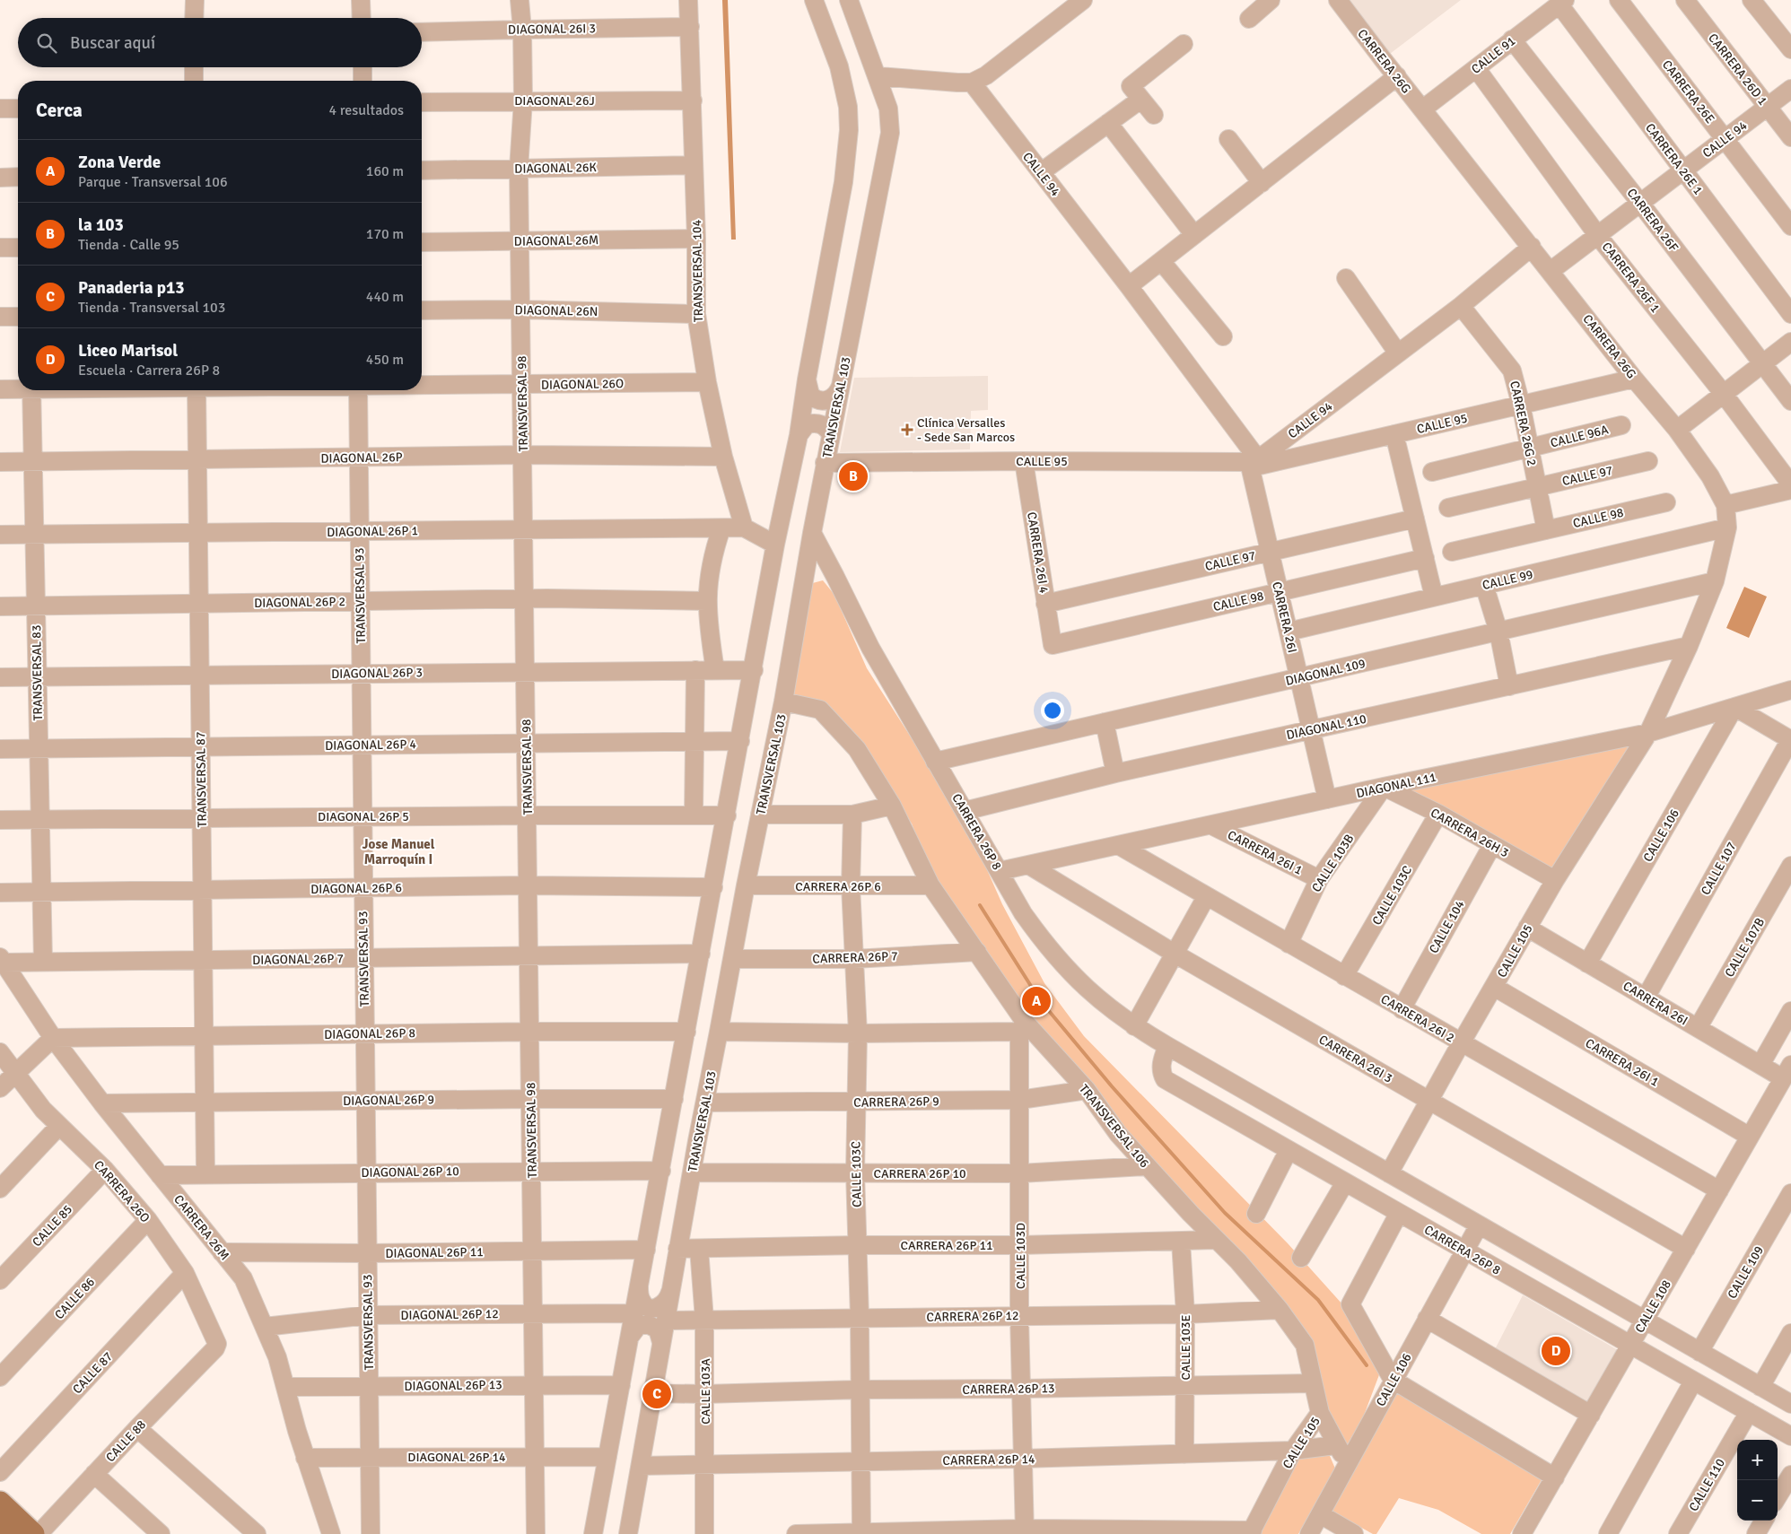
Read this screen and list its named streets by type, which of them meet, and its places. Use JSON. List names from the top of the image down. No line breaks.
{"streets":{"street":["DIAGONAL 26I 3","CALLE 91","CARRERA 26G","CARRERA 26D 1","CARRERA 26E","DIAGONAL 26J","CALLE 94","CARRERA 26E 1","DIAGONAL 26K","CARRERA 26F","DIAGONAL 26M","TRANSVERSAL 104","CARRERA 26F 1","DIAGONAL 26N","DIAGONAL 26O","TRANSVERSAL 98","TRANSVERSAL 103","CALLE 95","CARRERA 26G 2","CALLE 96A","DIAGONAL 26P","CALLE 97","CALLE 98","DIAGONAL 26P 1","CARRERA 26I 4","CALLE 99","TRANSVERSAL 93","DIAGONAL 26P 2","CARRERA 26I","DIAGONAL 109","TRANSVERSAL 83","DIAGONAL 26P 3","DIAGONAL 110","DIAGONAL 26P 4","TRANSVERSAL 87","DIAGONAL 111","DIAGONAL 26P 5","CARRERA 26P 8","CARRERA 26H 3","CALLE 106","CARRERA 26I 1","CALLE 103B","CALLE 107","CARRERA 26P 6","DIAGONAL 26P 6","CALLE 103C","CALLE 104","CALLE 107B","CALLE 105","CARRERA 26P 7","DIAGONAL 26P 7","CARRERA 26I 2","DIAGONAL 26P 8","CARRERA 26I 3","DIAGONAL 26P 9","CARRERA 26P 9","TRANSVERSAL 106","DIAGONAL 26P 10","CARRERA 26P 10","CARRERA 26O","CALLE 85","CARRERA 26M","CARRERA 26P 11","DIAGONAL 26P 11","CALLE 103D","CALLE 109","CALLE 86","CALLE 108","DIAGONAL 26P 12","CARRERA 26P 12","CALLE 103E","CALLE 87","DIAGONAL 26P 13","CARRERA 26P 13","CALLE 103A","CALLE 88","DIAGONAL 26P 14","CARRERA 26P 14","CALLE 110"]},"crossings":[["DIAGONAL 26I 3","TRANSVERSAL 104"],["DIAGONAL 26I 3","TRANSVERSAL 98"],["CALLE 91","CARRERA 26G"],["CALLE 91","CARRERA 26E 1"],["CALLE 91","CARRERA 26F"],["CALLE 91","CARRERA 26F 1"],["CARRERA 26G","CALLE 94"],["CARRERA 26G","CALLE 95"],["CARRERA 26G","CALLE 99"],["CARRERA 26G","DIAGONAL 109"],["CARRERA 26G","DIAGONAL 110"],["CARRERA 26G","DIAGONAL 111"],["CARRERA 26G","CALLE 105"],["CARRERA 26D 1","CALLE 94"],["CARRERA 26E","CALLE 94"],["DIAGONAL 26J","TRANSVERSAL 104"],["DIAGONAL 26J","TRANSVERSAL 98"],["CALLE 94","CARRERA 26E 1"],["CALLE 94","CARRERA 26F"],["CALLE 94","CARRERA 26F 1"],["CALLE 94","CALLE 95"],["CALLE 94","CARRERA 26G 2"],["CALLE 94","CARRERA 26I"],["DIAGONAL 26K","TRANSVERSAL 104"],["DIAGONAL 26K","TRANSVERSAL 98"],["DIAGONAL 26M","TRANSVERSAL 104"],["DIAGONAL 26M","TRANSVERSAL 98"],["TRANSVERSAL 104","DIAGONAL 26N"],["TRANSVERSAL 104","DIAGONAL 26O"],["TRANSVERSAL 104","DIAGONAL 26P"],["TRANSVERSAL 104","DIAGONAL 26P 1"],["DIAGONAL 26N","TRANSVERSAL 98"],["DIAGONAL 26O","TRANSVERSAL 98"],["TRANSVERSAL 98","DIAGONAL 26P"],["TRANSVERSAL 98","DIAGONAL 26P 1"],["TRANSVERSAL 98","DIAGONAL 26P 2"],["TRANSVERSAL 98","DIAGONAL 26P 3"],["TRANSVERSAL 98","DIAGONAL 26P 4"],["TRANSVERSAL 98","DIAGONAL 26P 5"],["TRANSVERSAL 98","DIAGONAL 26P 6"],["TRANSVERSAL 98","DIAGONAL 26P 7"],["TRANSVERSAL 98","DIAGONAL 26P 8"],["TRANSVERSAL 98","DIAGONAL 26P 9"],["TRANSVERSAL 98","DIAGONAL 26P 10"],["TRANSVERSAL 98","DIAGONAL 26P 11"],["TRANSVERSAL 98","DIAGONAL 26P 12"],["TRANSVERSAL 98","DIAGONAL 26P 13"],["TRANSVERSAL 98","DIAGONAL 26P 14"],["TRANSVERSAL 103","CALLE 95"],["TRANSVERSAL 103","CARRERA 26P 8"],["TRANSVERSAL 103","CARRERA 26P 6"],["TRANSVERSAL 103","CARRERA 26P 7"],["TRANSVERSAL 103","CARRERA 26P 9"],["TRANSVERSAL 103","TRANSVERSAL 106"],["TRANSVERSAL 103","CARRERA 26P 10"],["TRANSVERSAL 103","CARRERA 26P 11"],["TRANSVERSAL 103","CARRERA 26P 12"],["TRANSVERSAL 103","CARRERA 26P 13"],["TRANSVERSAL 103","CARRERA 26P 14"],["CALLE 95","CARRERA 26G 2"],["CALLE 95","CARRERA 26I 4"],["CALLE 95","CARRERA 26I"],["CARRERA 26G 2","CALLE 96A"],["CARRERA 26G 2","CALLE 97"],["CARRERA 26G 2","CALLE 98"],["DIAGONAL 26P","TRANSVERSAL 93"],["DIAGONAL 26P","TRANSVERSAL 83"],["DIAGONAL 26P","TRANSVERSAL 87"],["CALLE 97","CARRERA 26I 4"],["CALLE 97","CARRERA 26I"],["CALLE 98","CARRERA 26I 4"],["CALLE 98","CARRERA 26I"],["DIAGONAL 26P 1","TRANSVERSAL 93"],["DIAGONAL 26P 1","TRANSVERSAL 83"],["DIAGONAL 26P 1","TRANSVERSAL 87"],["CALLE 99","CARRERA 26I"],["TRANSVERSAL 93","DIAGONAL 26P 2"],["TRANSVERSAL 93","DIAGONAL 26P 3"],["TRANSVERSAL 93","DIAGONAL 26P 4"],["TRANSVERSAL 93","DIAGONAL 26P 5"],["TRANSVERSAL 93","DIAGONAL 26P 6"],["TRANSVERSAL 93","DIAGONAL 26P 7"],["TRANSVERSAL 93","DIAGONAL 26P 8"],["TRANSVERSAL 93","DIAGONAL 26P 9"],["TRANSVERSAL 93","DIAGONAL 26P 10"],["TRANSVERSAL 93","DIAGONAL 26P 11"],["TRANSVERSAL 93","DIAGONAL 26P 12"],["TRANSVERSAL 93","DIAGONAL 26P 13"],["TRANSVERSAL 93","DIAGONAL 26P 14"],["DIAGONAL 26P 2","TRANSVERSAL 83"],["DIAGONAL 26P 2","TRANSVERSAL 87"],["CARRERA 26I","DIAGONAL 109"],["CARRERA 26I","DIAGONAL 110"],["CARRERA 26I","DIAGONAL 111"],["CARRERA 26I","CALLE 106"],["CARRERA 26I","CALLE 107"],["CARRERA 26I","CALLE 107B"],["CARRERA 26I","CALLE 105"],["CARRERA 26I","CALLE 108"],["DIAGONAL 109","CARRERA 26P 8"],["TRANSVERSAL 83","DIAGONAL 26P 3"],["TRANSVERSAL 83","DIAGONAL 26P 4"],["TRANSVERSAL 83","DIAGONAL 26P 5"],["TRANSVERSAL 83","DIAGONAL 26P 6"],["TRANSVERSAL 83","DIAGONAL 26P 7"],["DIAGONAL 26P 3","TRANSVERSAL 87"],["DIAGONAL 110","CARRERA 26P 8"],["DIAGONAL 26P 4","TRANSVERSAL 87"],["TRANSVERSAL 87","DIAGONAL 26P 5"],["TRANSVERSAL 87","DIAGONAL 26P 6"],["TRANSVERSAL 87","DIAGONAL 26P 7"],["TRANSVERSAL 87","DIAGONAL 26P 8"],["TRANSVERSAL 87","DIAGONAL 26P 9"],["TRANSVERSAL 87","DIAGONAL 26P 10"],["DIAGONAL 111","CARRERA 26P 8"],["DIAGONAL 111","CARRERA 26H 3"],["DIAGONAL 111","CALLE 106"],["DIAGONAL 111","CARRERA 26I 1"],["DIAGONAL 111","CALLE 103B"],["DIAGONAL 111","CALLE 105"],["DIAGONAL 111","CARRERA 26I 2"],["DIAGONAL 111","CARRERA 26I 3"],["CARRERA 26P 8","CALLE 106"],["CARRERA 26P 8","CALLE 105"],["CARRERA 26P 8","CALLE 109"],["CARRERA 26P 8","CALLE 108"],["CARRERA 26P 8","CALLE 110"],["CARRERA 26H 3","CALLE 103B"],["CARRERA 26H 3","CALLE 103C"],["CARRERA 26H 3","CALLE 104"],["CARRERA 26H 3","CALLE 105"],["CARRERA 26I 1","CALLE 103B"],["CARRERA 26I 1","CALLE 105"],["CARRERA 26I 1","CALLE 108"],["CALLE 103B","CARRERA 26I 2"],["CARRERA 26P 6","CALLE 103C"],["CARRERA 26P 6","TRANSVERSAL 106"],["CALLE 103C","CARRERA 26P 7"],["CALLE 103C","CARRERA 26I 2"],["CALLE 103C","CARRERA 26P 9"],["CALLE 103C","CARRERA 26P 10"],["CALLE 103C","CARRERA 26P 11"],["CALLE 103C","CARRERA 26P 12"],["CALLE 103C","CARRERA 26P 13"],["CALLE 103C","CARRERA 26P 14"],["CALLE 104","CARRERA 26I 2"],["CALLE 105","CARRERA 26I 2"],["CALLE 105","CARRERA 26I 3"],["CALLE 105","TRANSVERSAL 106"],["CALLE 105","CARRERA 26P 13"],["CALLE 105","CARRERA 26P 14"],["CARRERA 26P 7","TRANSVERSAL 106"],["DIAGONAL 26P 7","CARRERA 26M"],["CARRERA 26I 2","CALLE 108"],["DIAGONAL 26P 8","CARRERA 26M"],["CARRERA 26I 3","CALLE 108"],["DIAGONAL 26P 9","CARRERA 26M"],["CARRERA 26P 9","TRANSVERSAL 106"],["CARRERA 26P 9","CALLE 103D"],["TRANSVERSAL 106","CARRERA 26P 10"],["TRANSVERSAL 106","CARRERA 26P 11"],["TRANSVERSAL 106","CALLE 103D"],["TRANSVERSAL 106","CARRERA 26P 12"],["DIAGONAL 26P 10","CARRERA 26M"],["CARRERA 26P 10","CALLE 103D"],["CARRERA 26O","CALLE 85"],["CARRERA 26O","CALLE 86"],["CARRERA 26O","CALLE 87"],["CARRERA 26O","CALLE 88"],["CARRERA 26M","DIAGONAL 26P 11"],["CARRERA 26M","DIAGONAL 26P 12"],["CARRERA 26M","DIAGONAL 26P 13"],["CARRERA 26M","DIAGONAL 26P 14"],["CARRERA 26P 11","CALLE 103D"],["CARRERA 26P 11","CALLE 103E"],["CARRERA 26P 11","CALLE 103A"],["CALLE 103D","CARRERA 26P 12"],["CALLE 103D","CARRERA 26P 13"],["CALLE 103D","CARRERA 26P 14"],["CARRERA 26P 12","CALLE 103E"],["CARRERA 26P 12","CALLE 103A"],["CALLE 103E","CARRERA 26P 13"],["CALLE 103E","CARRERA 26P 14"],["CARRERA 26P 13","CALLE 103A"],["CALLE 103A","CARRERA 26P 14"]],"districts":["Jose Manuel Marroquín I"],"places":{"health":["Clínica Versalles - Sede San Marcos"]},"page":{"search":"Buscar aquí","heading":["Cerca","4 resultados"],"list":[{"mark":"A","name":"Zona Verde","note":"Parque · Transversal 106","value":"160 m"},{"mark":"B","name":"la 103","note":"Tienda · Calle 95","value":"170 m"},{"mark":"C","name":"Panaderia p13","note":"Tienda · Transversal 103","value":"440 m"},{"mark":"D","name":"Liceo Marisol","note":"Escuela · Carrera 26P 8","value":"450 m"}],"pins":["B","A","D","C"],"map_buttons":["+","−"]}}
